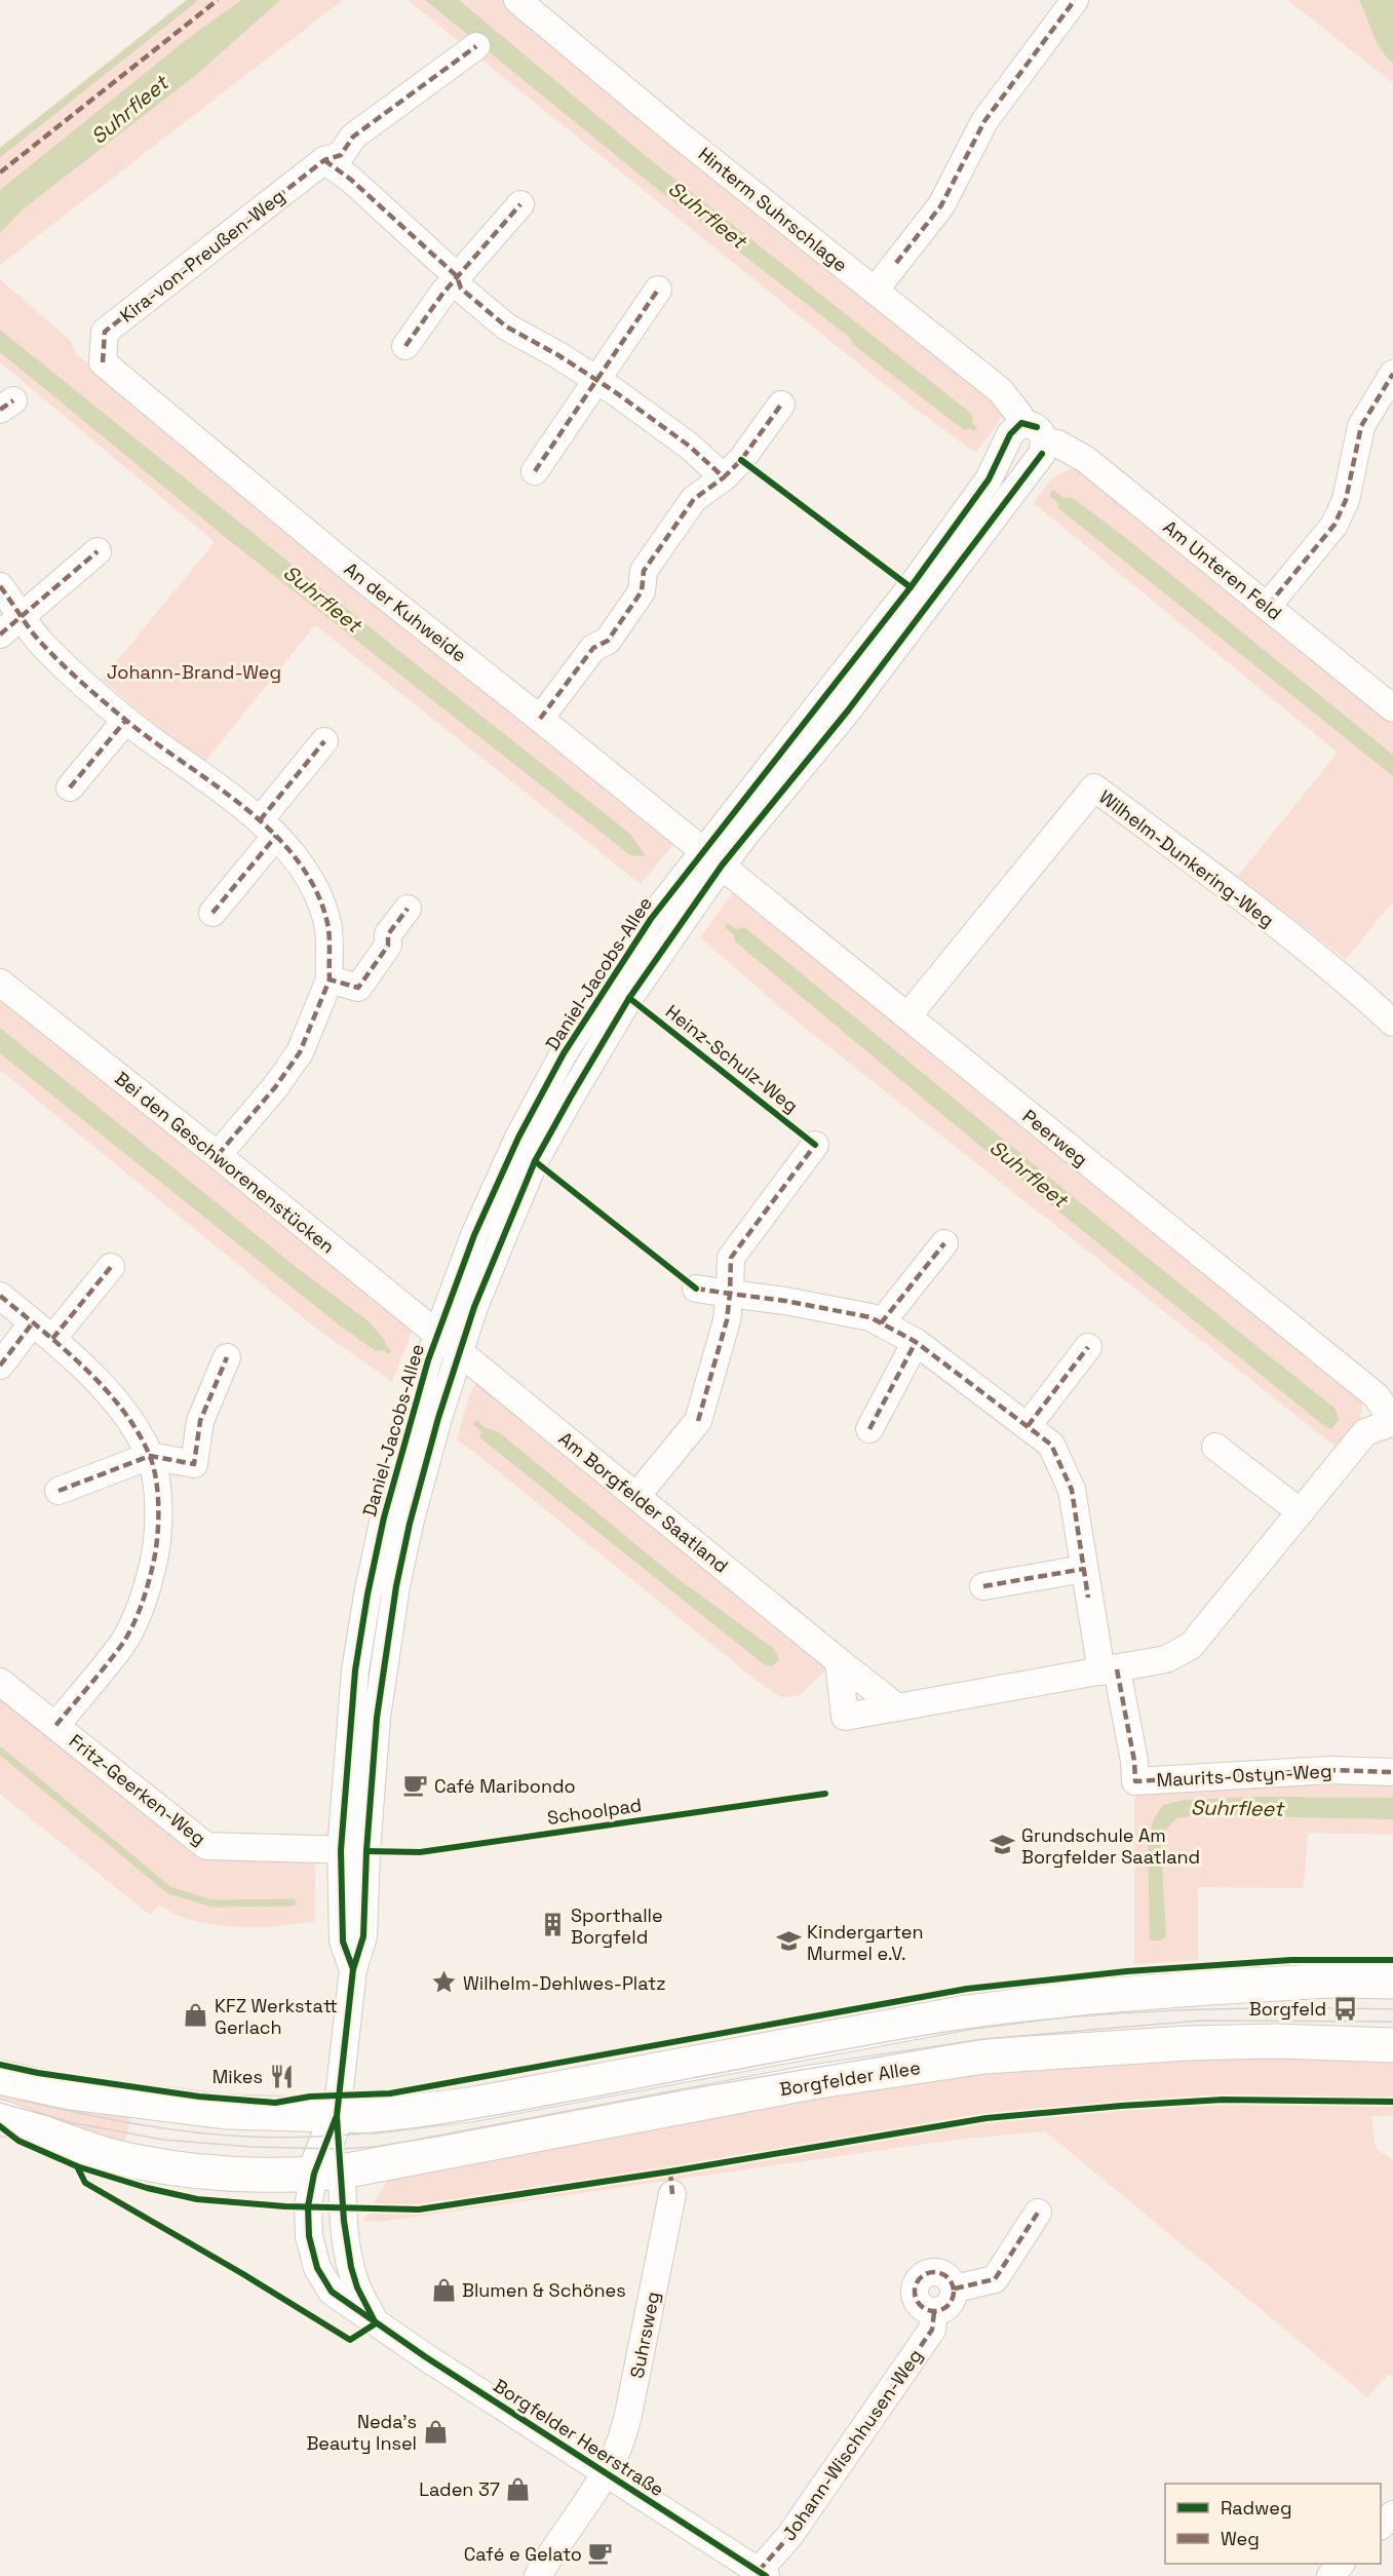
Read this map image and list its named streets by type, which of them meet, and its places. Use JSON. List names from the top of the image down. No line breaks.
{"streets":{"main road":["Borgfelder Allee"],"street":["Hinterm Suhrschlage","Kira-von-Preußen-Weg","Am Unteren Feld","An der Kuhweide","Wilhelm-Dunkering-Weg","Daniel-Jacobs-Allee","Peerweg","Bei den Geschworenenstücken","Am Borgfelder Saatland","Maurits-Ostyn-Weg","Fritz-Geerken-Weg","Suhrsweg","Borgfelder Heerstraße","Johann-Wischhusen-Weg"],"cycle path":["Heinz-Schulz-Weg","Schoolpad"]},"crossings":[["Hinterm Suhrschlage","Daniel-Jacobs-Allee"],["Kira-von-Preußen-Weg","An der Kuhweide"],["Am Unteren Feld","Daniel-Jacobs-Allee"],["An der Kuhweide","Daniel-Jacobs-Allee"],["An der Kuhweide","Peerweg"],["Wilhelm-Dunkering-Weg","Peerweg"],["Daniel-Jacobs-Allee","Peerweg"],["Daniel-Jacobs-Allee","Bei den Geschworenenstücken"],["Daniel-Jacobs-Allee","Am Borgfelder Saatland"],["Daniel-Jacobs-Allee","Fritz-Geerken-Weg"],["Bei den Geschworenenstücken","Am Borgfelder Saatland"],["Borgfelder Allee","Borgfelder Heerstraße"],["Suhrsweg","Borgfelder Heerstraße"],["Borgfelder Heerstraße","Johann-Wischhusen-Weg"]],"water":["Suhrfleet"],"parks":["Johann-Brand-Weg"],"places":{"cafe":["Café Maribondo","Café e Gelato"],"school or university":["Grundschule Am Borgfelder Saatland","Kindergarten Murmel e.V."],"building":["Sporthalle Borgfeld"],"place":["Wilhelm-Dehlwes-Platz"],"bus stop":["Borgfeld"],"shop":["KFZ Werkstatt Gerlach","Blumen & Schönes","Neda's Beauty Insel","Laden 37"],"restaurant":["Mikes"]},"legend":["Radweg","Weg"]}
